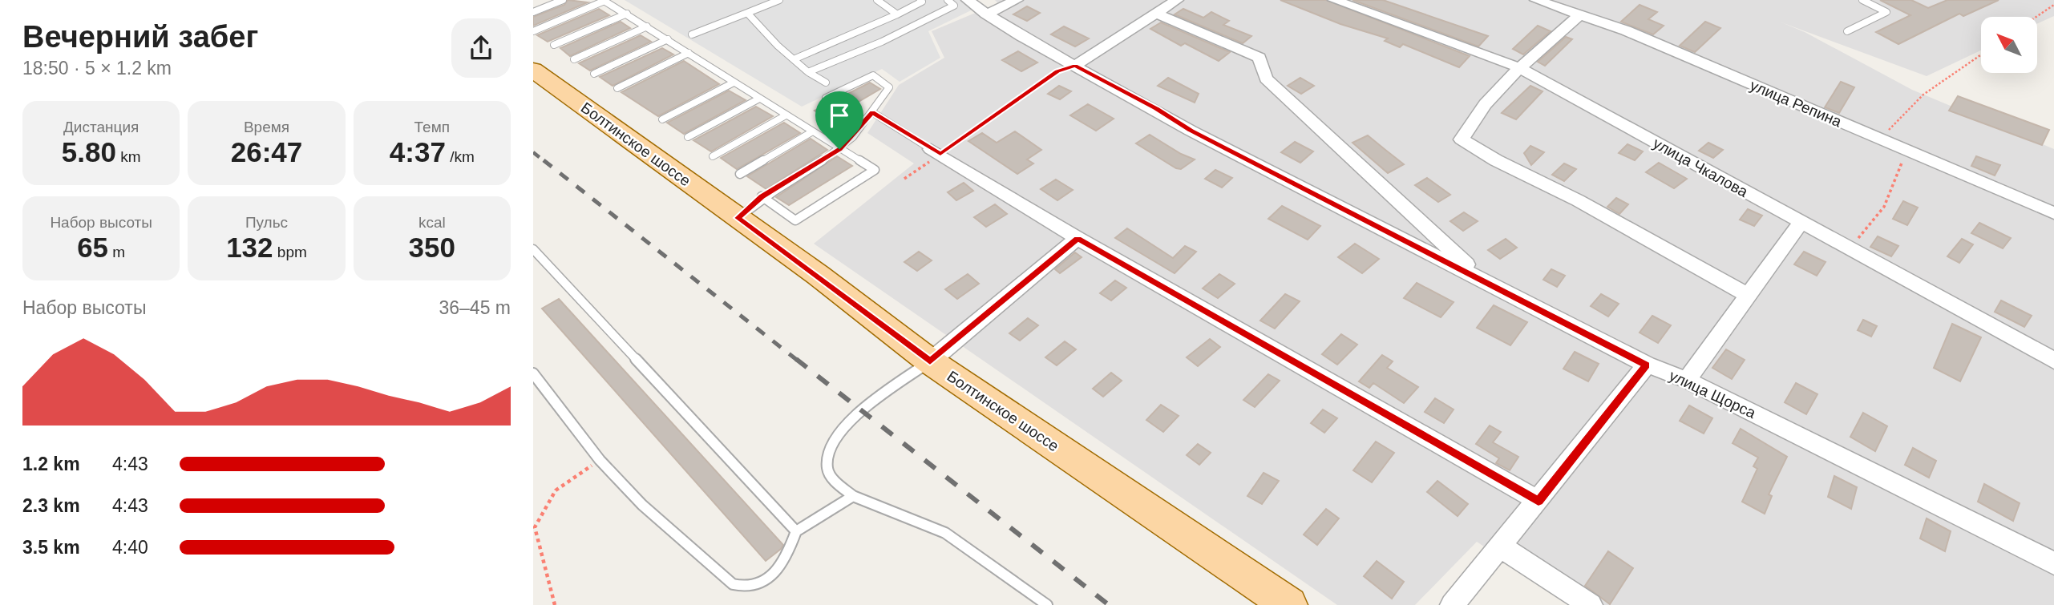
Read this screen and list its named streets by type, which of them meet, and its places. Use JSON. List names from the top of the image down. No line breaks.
{"streets":{"main road":["Болтинское шоссе"],"street":["улица Репина","улица Чкалова","улица Щорса"]},"north":"top left","page":{"heading":["Вечерний забег","18:50 · 5 × 1.2 km"],"stats":[["Дистанция","5.80 km"],["Время","26:47"],["Темп","4:37 /km"],["Набор высоты","65 m"],["Пульс","132 bpm"],["kcal","350"]],"chart":["Набор высоты","36–45 m"],"list":[{"name":"1.2 km","note":"4:43"},{"name":"2.3 km","note":"4:43"},{"name":"3.5 km","note":"4:40"}]}}
